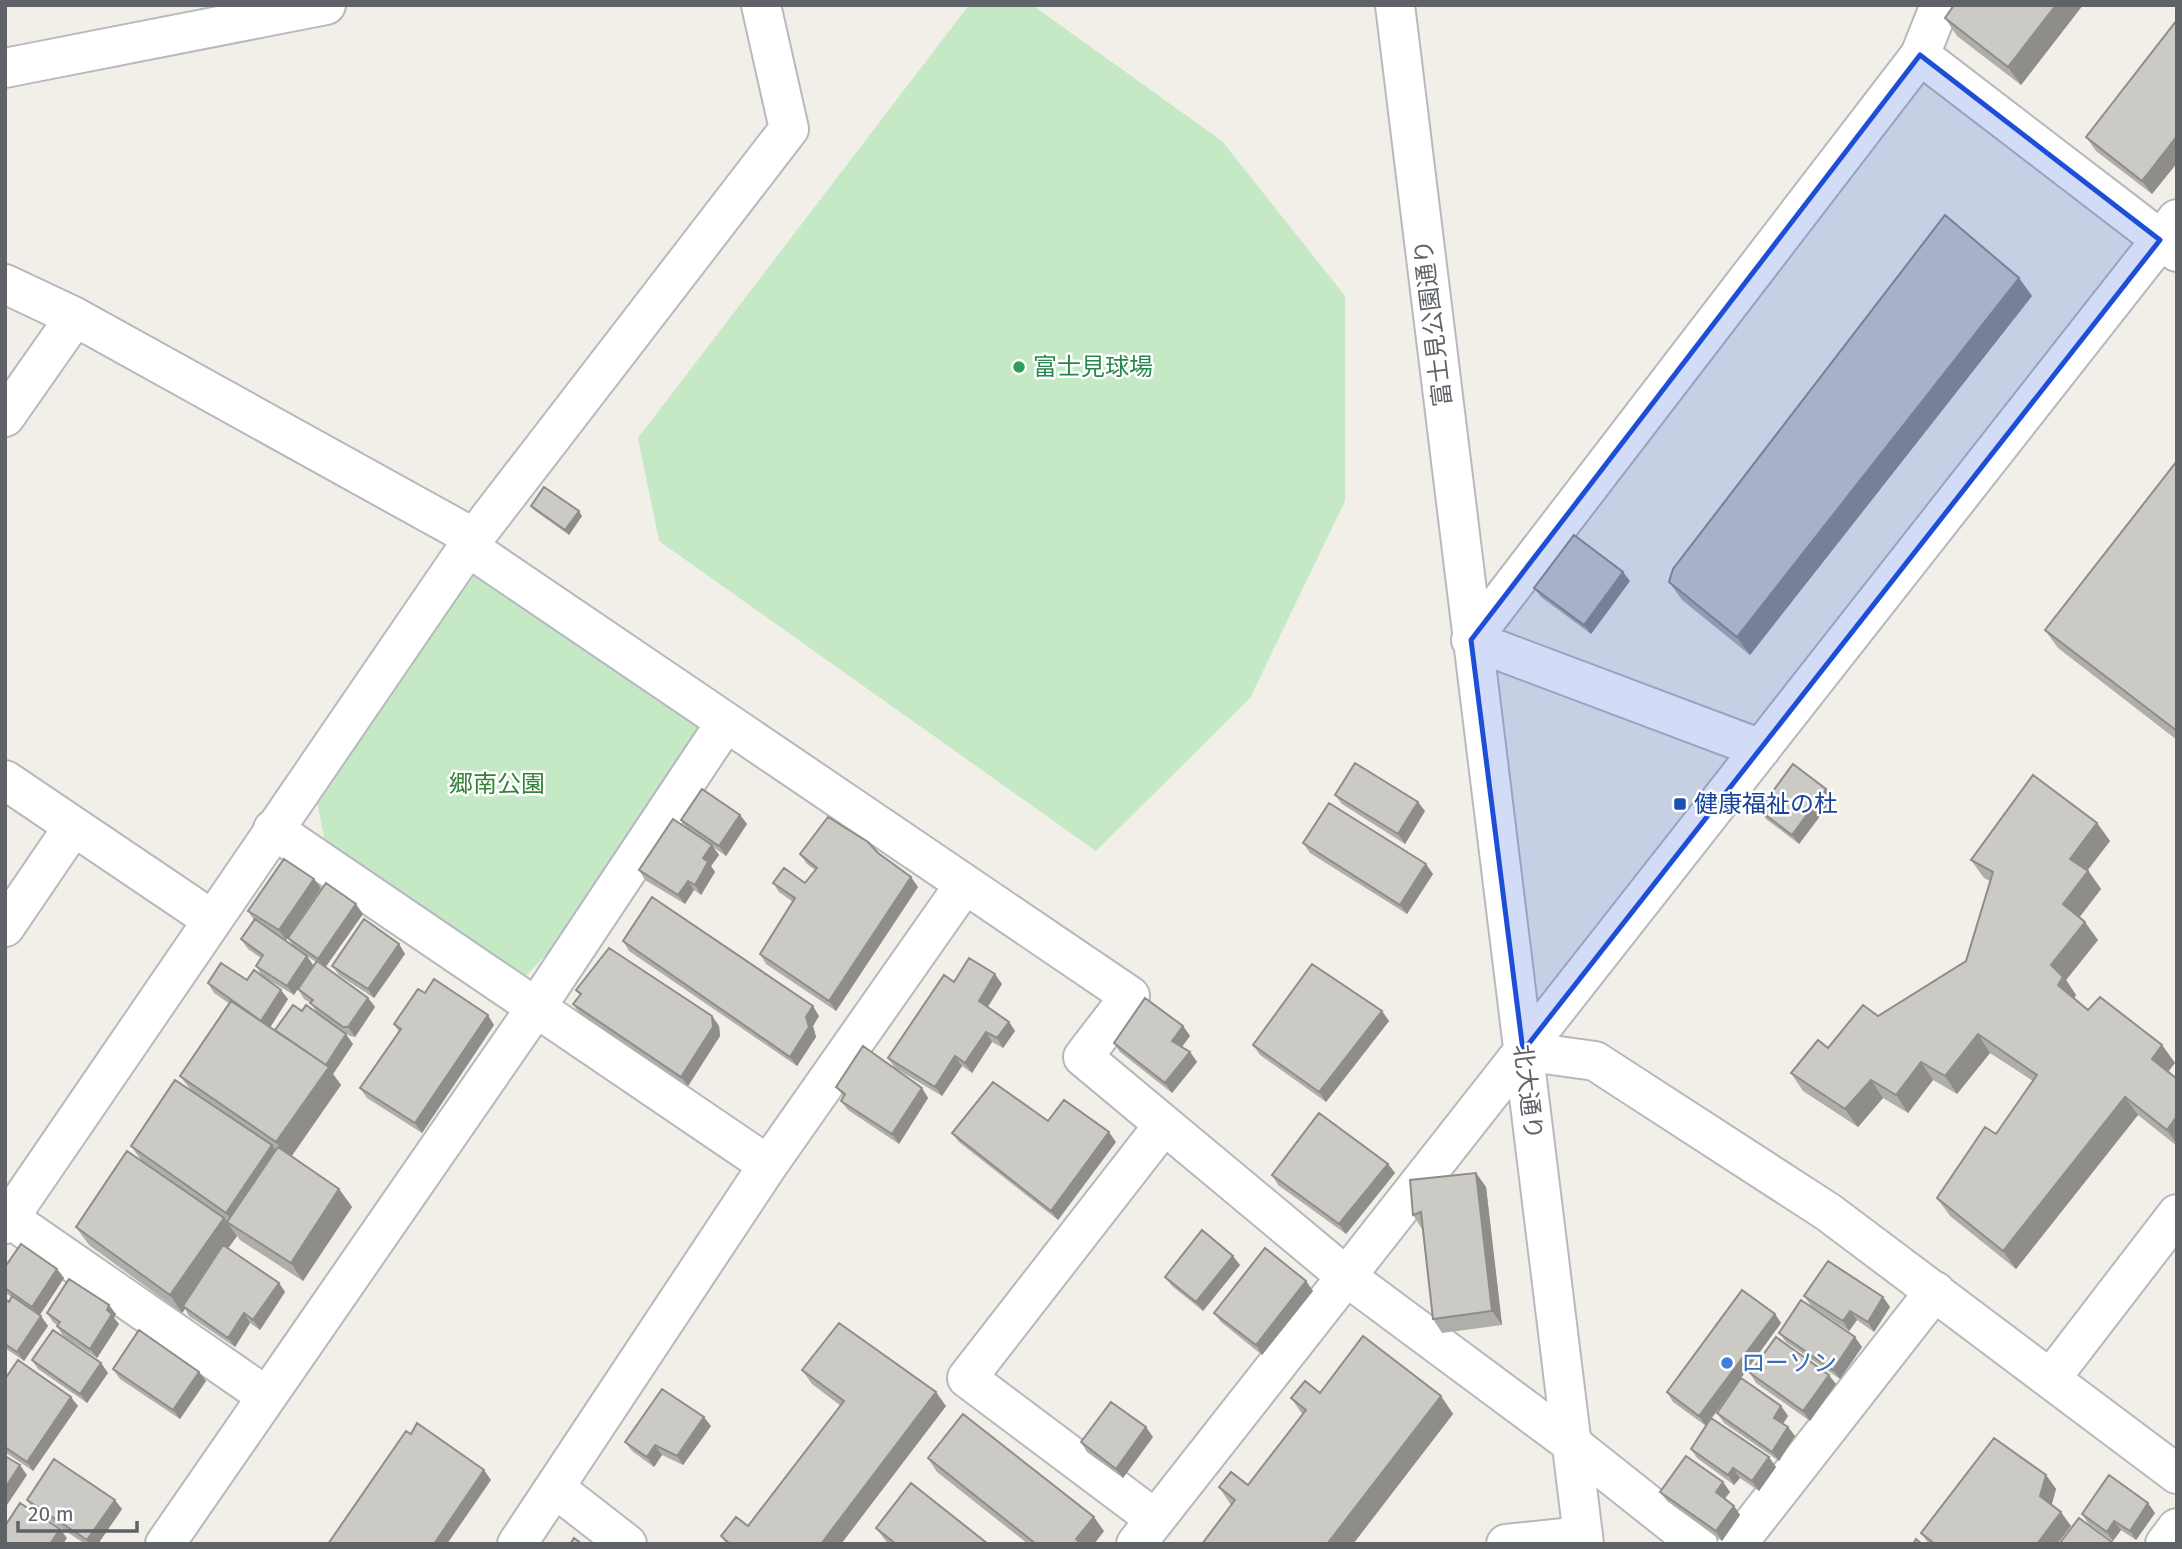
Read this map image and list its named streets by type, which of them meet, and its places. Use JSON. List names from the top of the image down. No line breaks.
{"streets":{"street":["富士見公園通り","北大通り"]},"crossings":[["富士見公園通り","北大通り"]],"parks":["郷南公園"],"places":{"other":["富士見球場","ローソン"],"transit":["健康福祉の杜"]},"scale_bar":"20 m"}
